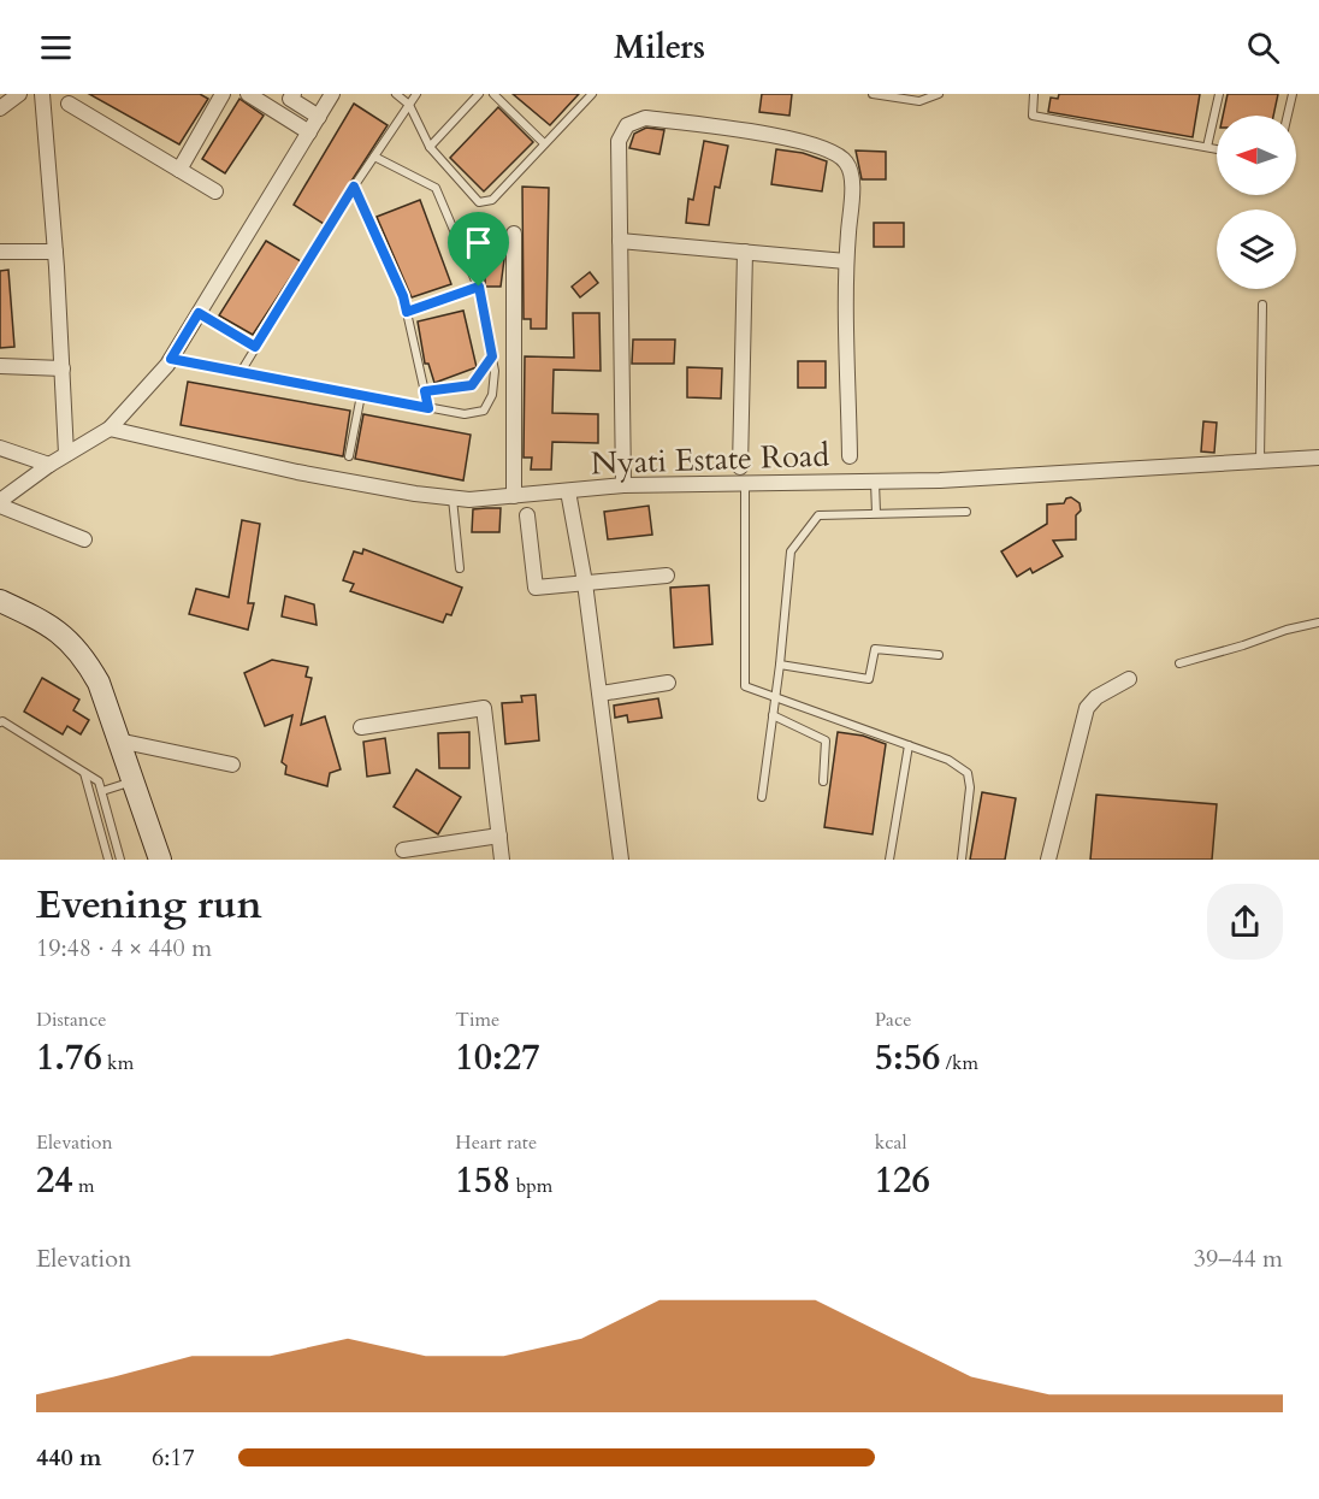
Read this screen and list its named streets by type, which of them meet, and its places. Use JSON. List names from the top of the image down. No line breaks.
{"streets":{"street":["Nyati Estate Road"]},"north":"left","page":{"header":"Milers","heading":["Evening run","19:48 · 4 × 440 m"],"stats":[["Distance","1.76 km"],["Time","10:27"],["Pace","5:56 /km"],["Elevation","24 m"],["Heart rate","158 bpm"],["kcal","126"]],"chart":["Elevation","39–44 m"],"list":[{"name":"440 m","note":"6:17"}]}}
